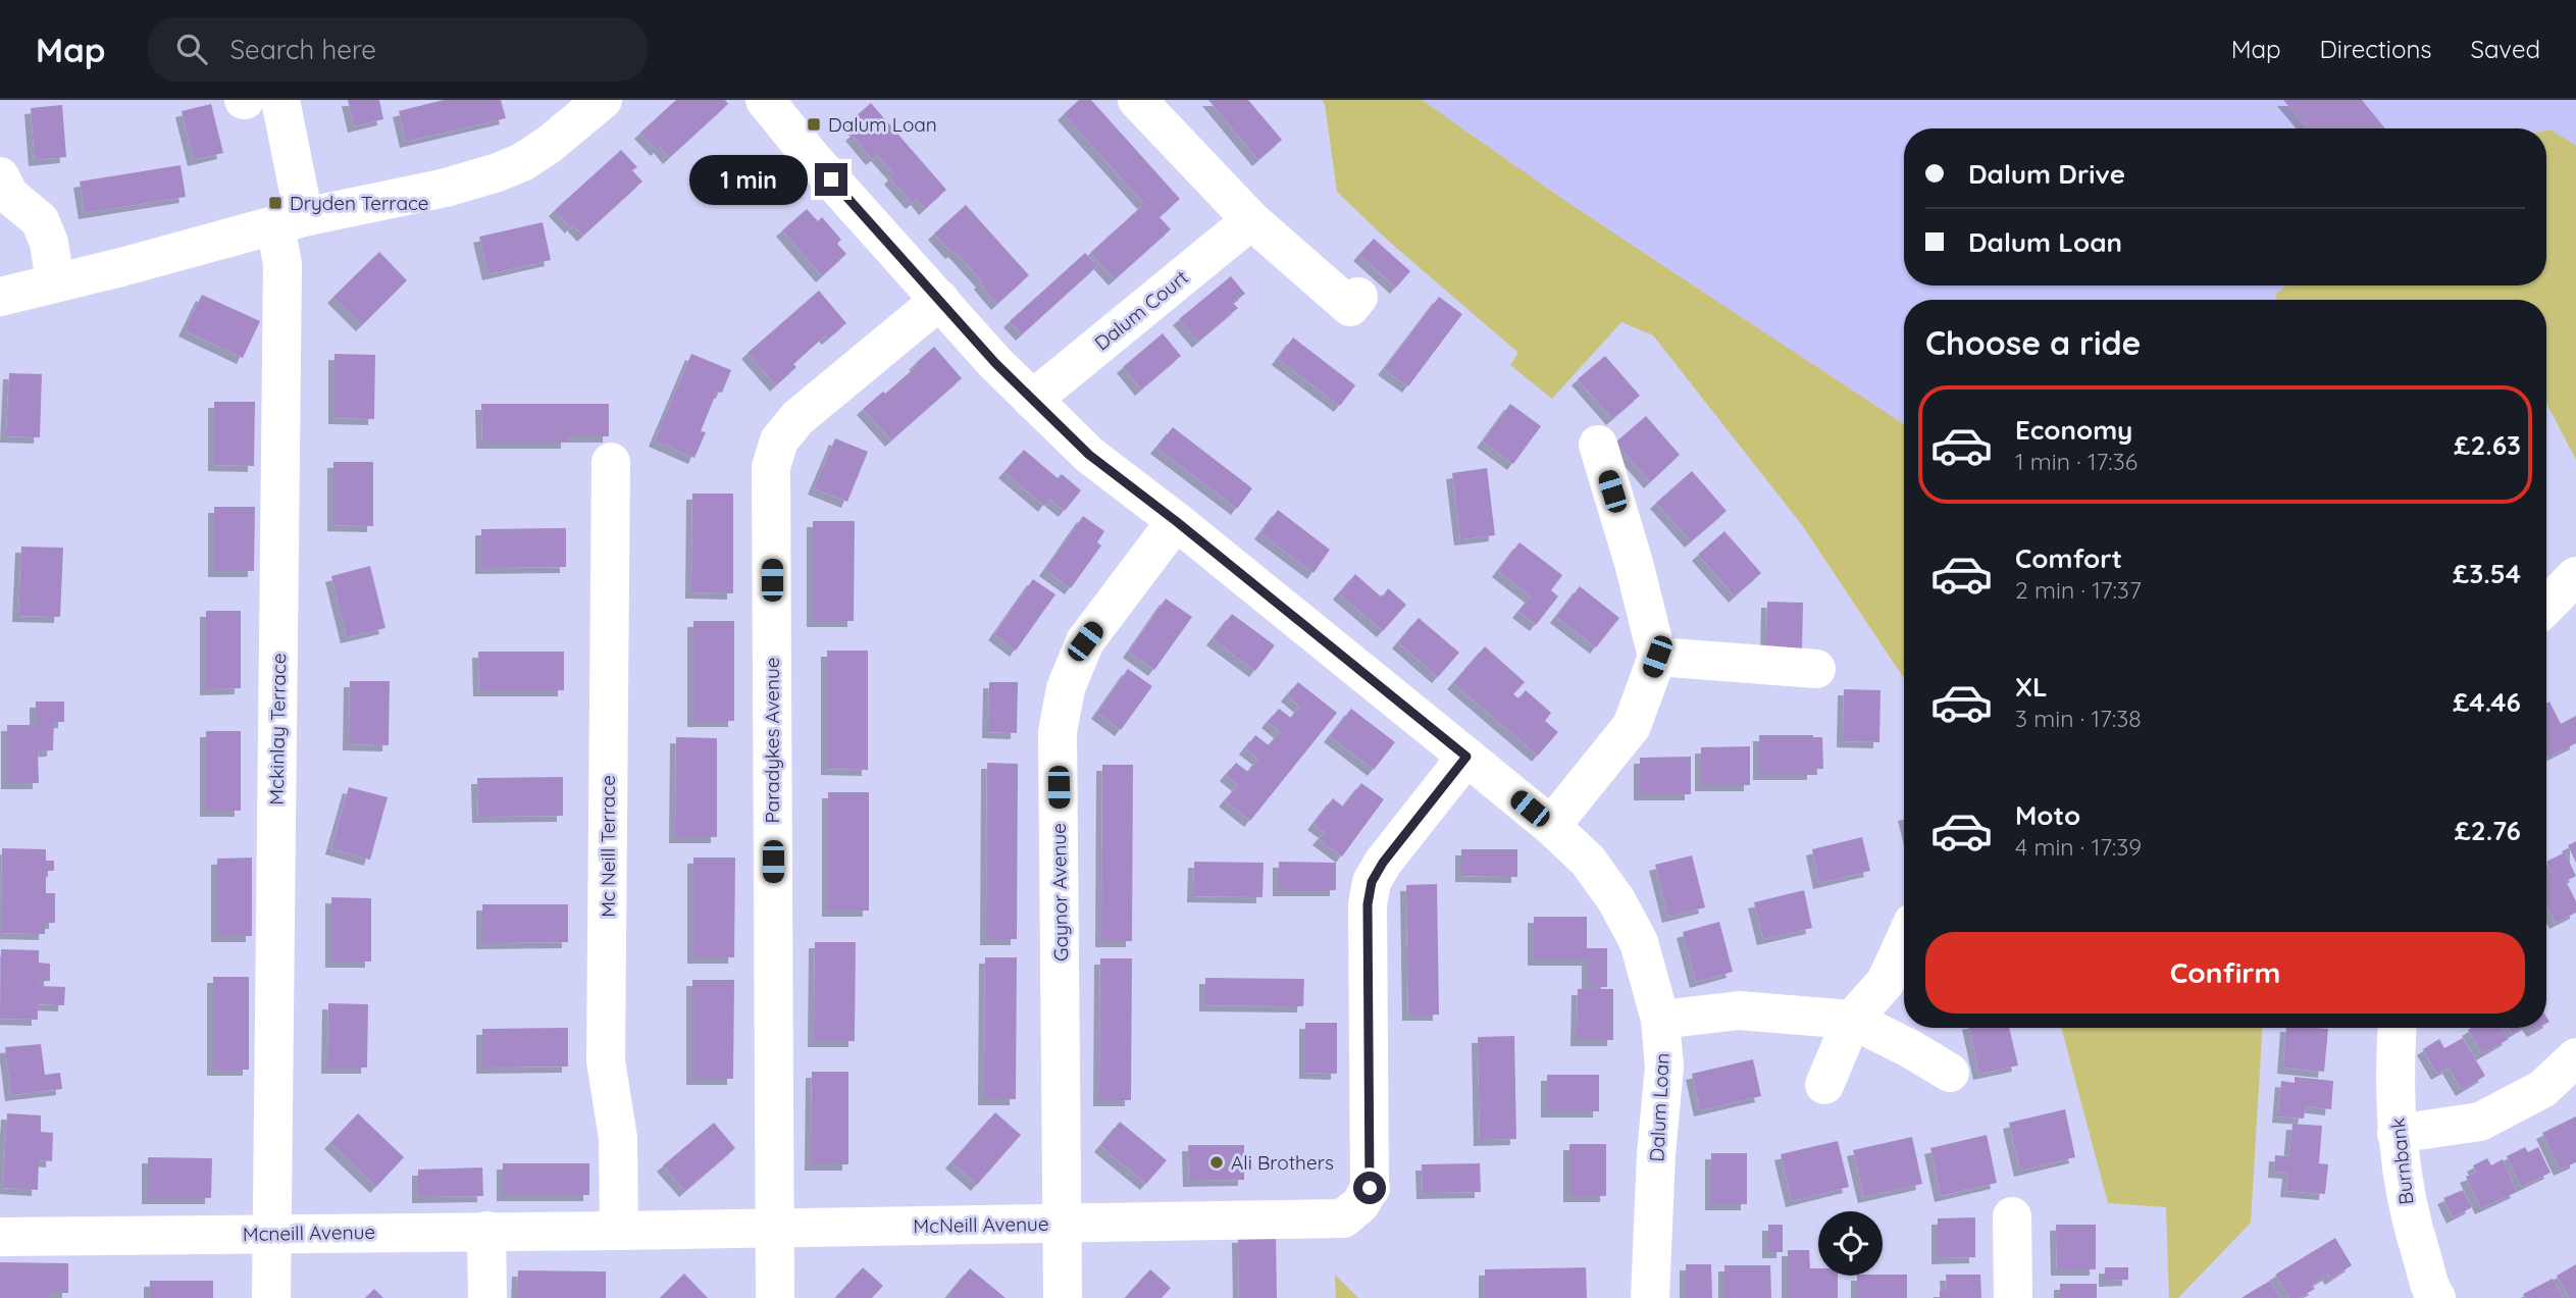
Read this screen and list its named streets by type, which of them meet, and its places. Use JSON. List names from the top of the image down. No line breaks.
{"streets":{"street":["Dalum Court","Mckinlay Terrace","Paradykes Avenue","Mc Neill Terrace","Gaynor Avenue","Dalum Loan","Burnbank","McNeill Avenue","Mcneill Avenue"]},"crossings":[["Dalum Court","Dalum Loan"],["Mckinlay Terrace","Mcneill Avenue"],["Paradykes Avenue","Dalum Loan"],["Paradykes Avenue","McNeill Avenue"],["Mc Neill Terrace","McNeill Avenue"],["Mc Neill Terrace","Mcneill Avenue"],["Gaynor Avenue","Dalum Loan"],["Gaynor Avenue","McNeill Avenue"],["Dalum Loan","McNeill Avenue"],["McNeill Avenue","Mcneill Avenue"]],"places":{"transit":["Dalum Loan","Dryden Terrace"],"other":["Ali Brothers"]},"page":{"header":"Map","search":"Search here","nav":["Map","Directions","Saved"],"banner":["Dalum Drive","Dalum Loan"],"bubble":"1 min","heading":"Choose a ride","list":[{"name":"Economy","note":"1 min · 17:36","value":"£2.63"},{"name":"Comfort","note":"2 min · 17:37","value":"£3.54"},{"name":"XL","note":"3 min · 17:38","value":"£4.46"},{"name":"Moto","note":"4 min · 17:39","value":"£2.76"}],"buttons":"Confirm"}}
